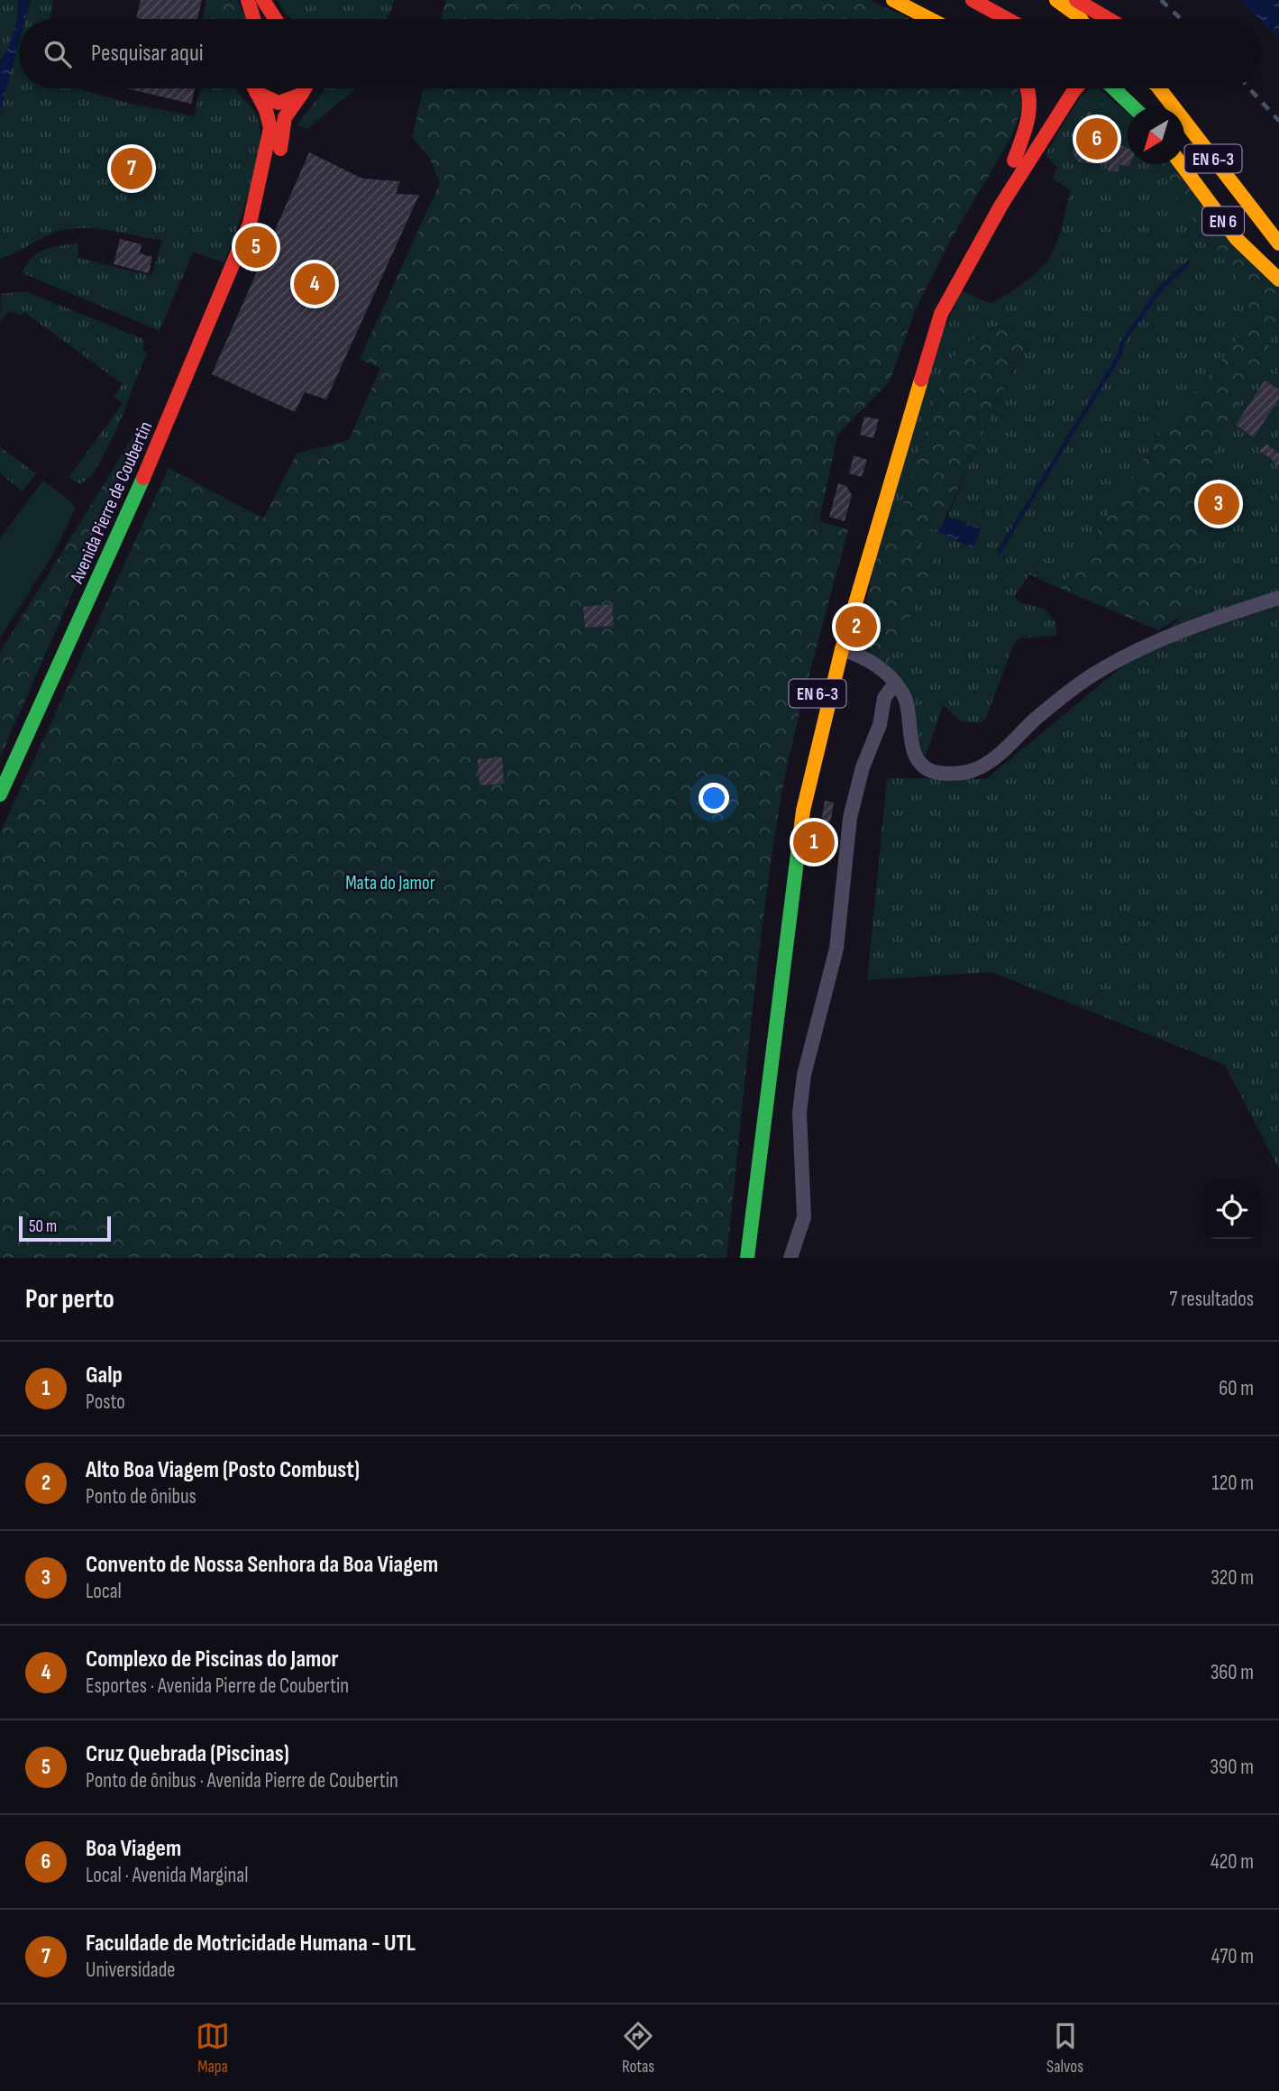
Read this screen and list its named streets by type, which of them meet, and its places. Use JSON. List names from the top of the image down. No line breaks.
{"streets":{"main road":["EN 6-3","EN 6","Avenida Pierre de Coubertin"]},"parks":["Mata do Jamor"],"scale_bar":"50 m","north":"bottom left","page":{"search":"Pesquisar aqui","pins":["6","7","5","4","3","2","1"],"scale":"50 m","heading":["Por perto","7 resultados"],"list":[{"mark":"1","name":"Galp","note":"Posto","value":"60 m"},{"mark":"2","name":"Alto Boa Viagem (Posto Combust)","note":"Ponto de ônibus","value":"120 m"},{"mark":"3","name":"Convento de Nossa Senhora da Boa Viagem","note":"Local","value":"320 m"},{"mark":"4","name":"Complexo de Piscinas do Jamor","note":"Esportes · Avenida Pierre de Coubertin","value":"360 m"},{"mark":"5","name":"Cruz Quebrada (Piscinas)","note":"Ponto de ônibus · Avenida Pierre de Coubertin","value":"390 m"},{"mark":"6","name":"Boa Viagem","note":"Local · Avenida Marginal","value":"420 m"},{"mark":"7","name":"Faculdade de Motricidade Humana - UTL","note":"Universidade","value":"470 m"}],"nav":["Mapa","Rotas","Salvos"]}}
